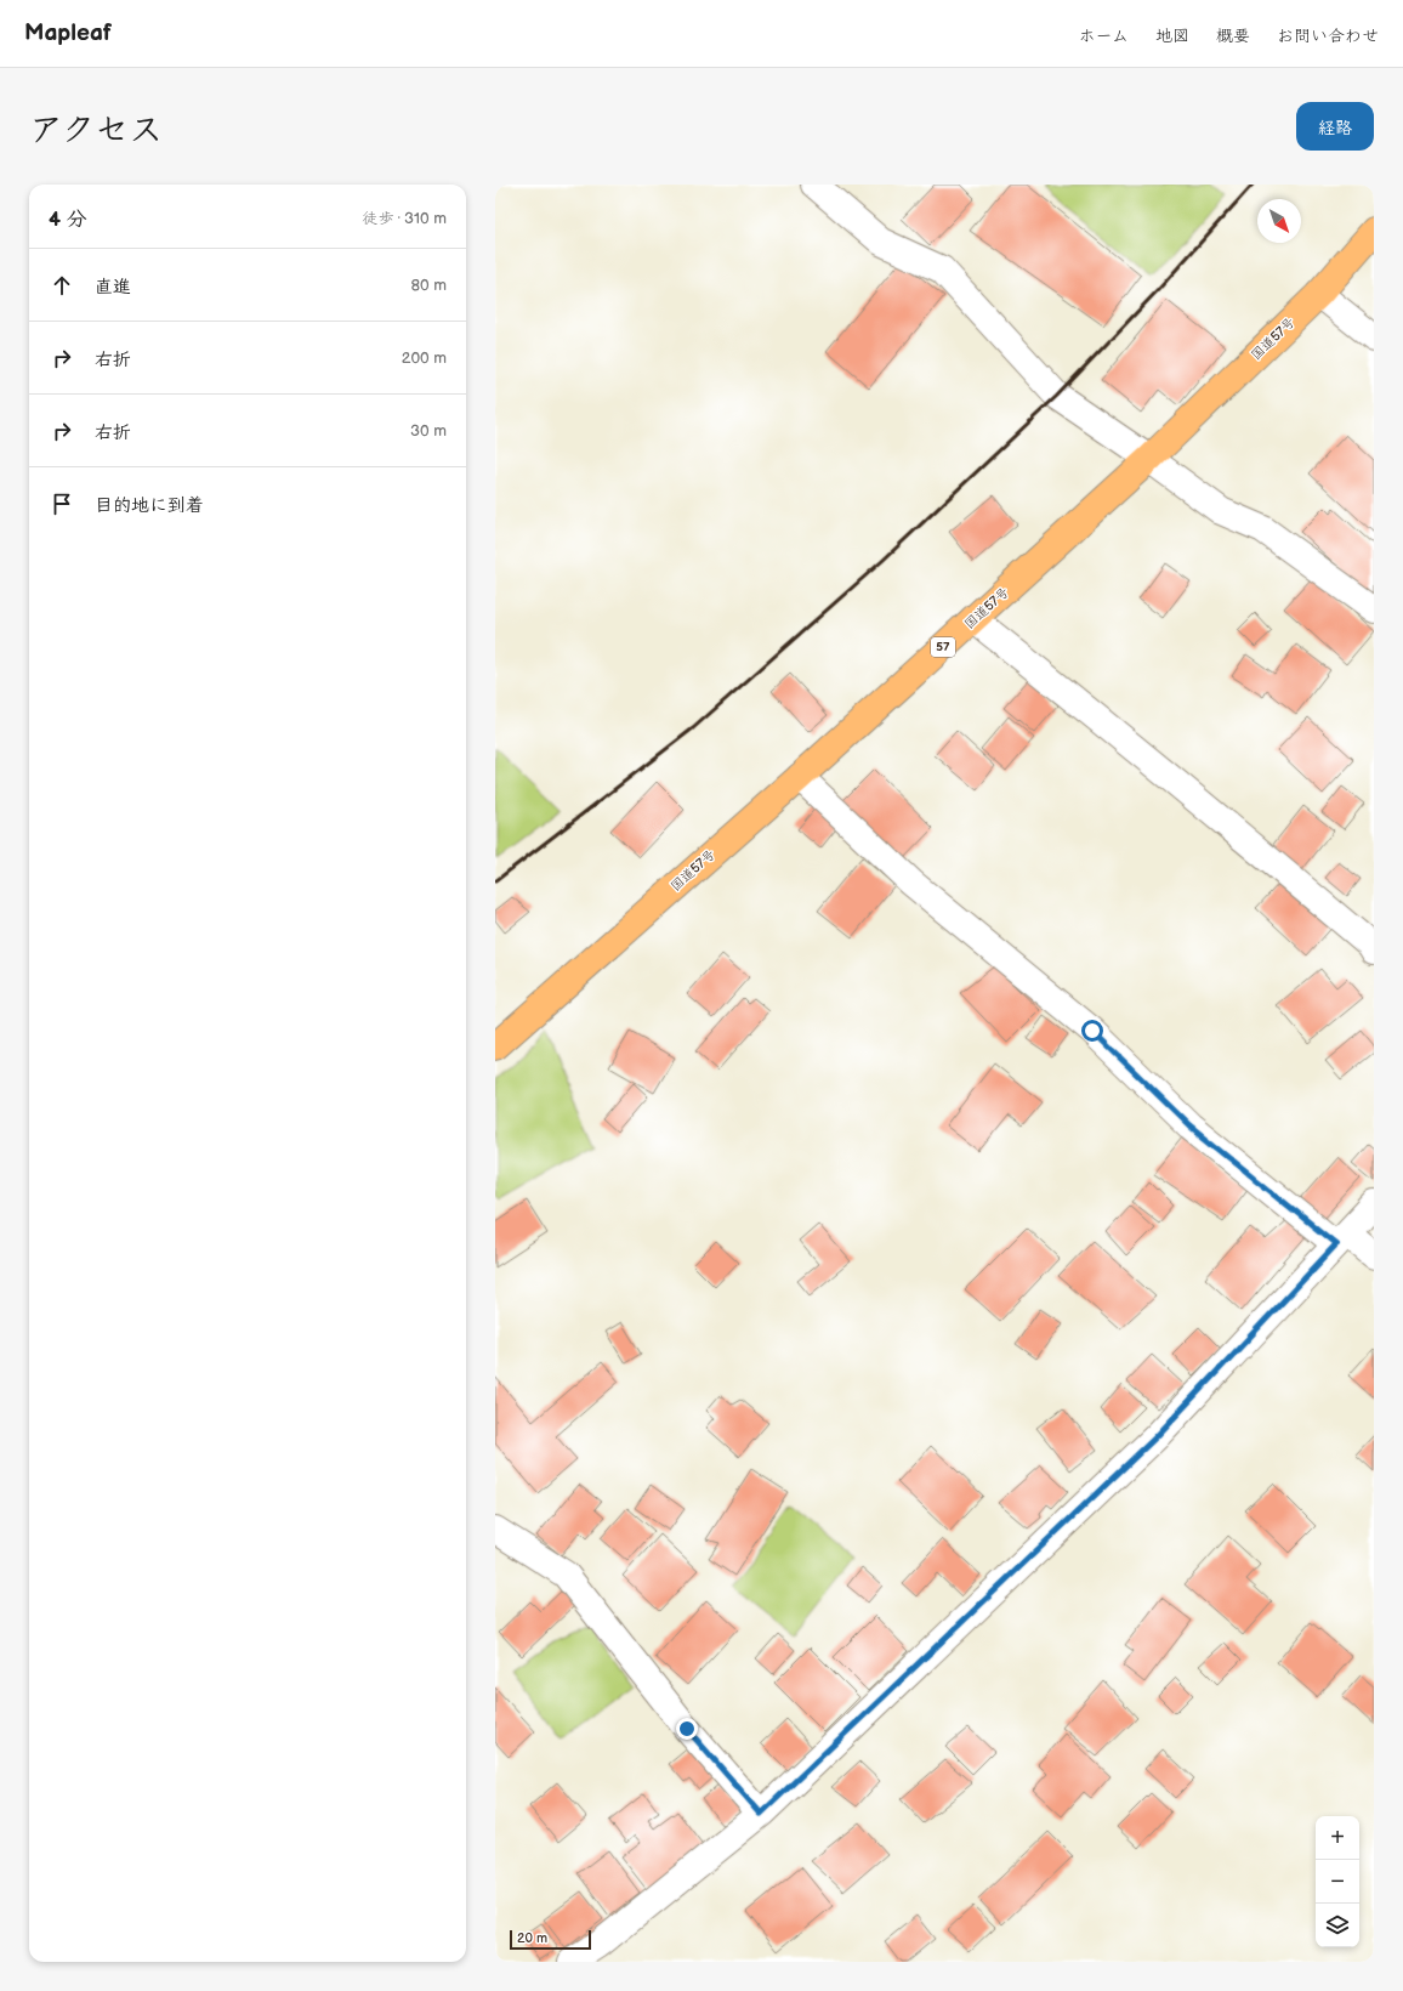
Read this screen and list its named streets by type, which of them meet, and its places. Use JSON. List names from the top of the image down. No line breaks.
{"streets":{"highway":["国道57号","57"]},"scale_bar":"20 m","north":"bottom right","page":{"header":"Mapleaf","nav":["ホーム","地図","概要","お問い合わせ"],"title":"アクセス","buttons":"経路","heading":["4 分","徒歩 · 310 m"],"list":[["直進","80 m"],["右折","200 m"],["右折","30 m"],"目的地に到着"],"map_buttons":["+","−"],"scale":"20 m"}}
